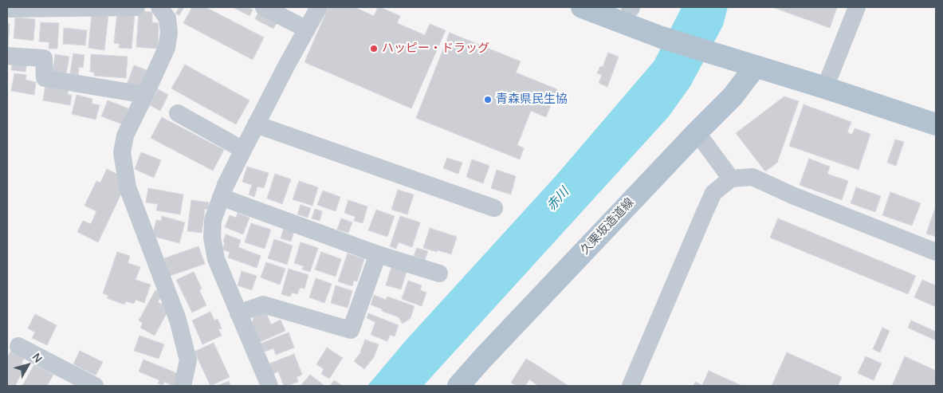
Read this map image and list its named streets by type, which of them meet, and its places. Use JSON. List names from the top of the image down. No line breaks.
{"streets":{"main road":["久栗坂造道線"]},"water":["赤川"],"places":["ハッピー・ドラッグ","青森県民生協"],"north":"top right"}
